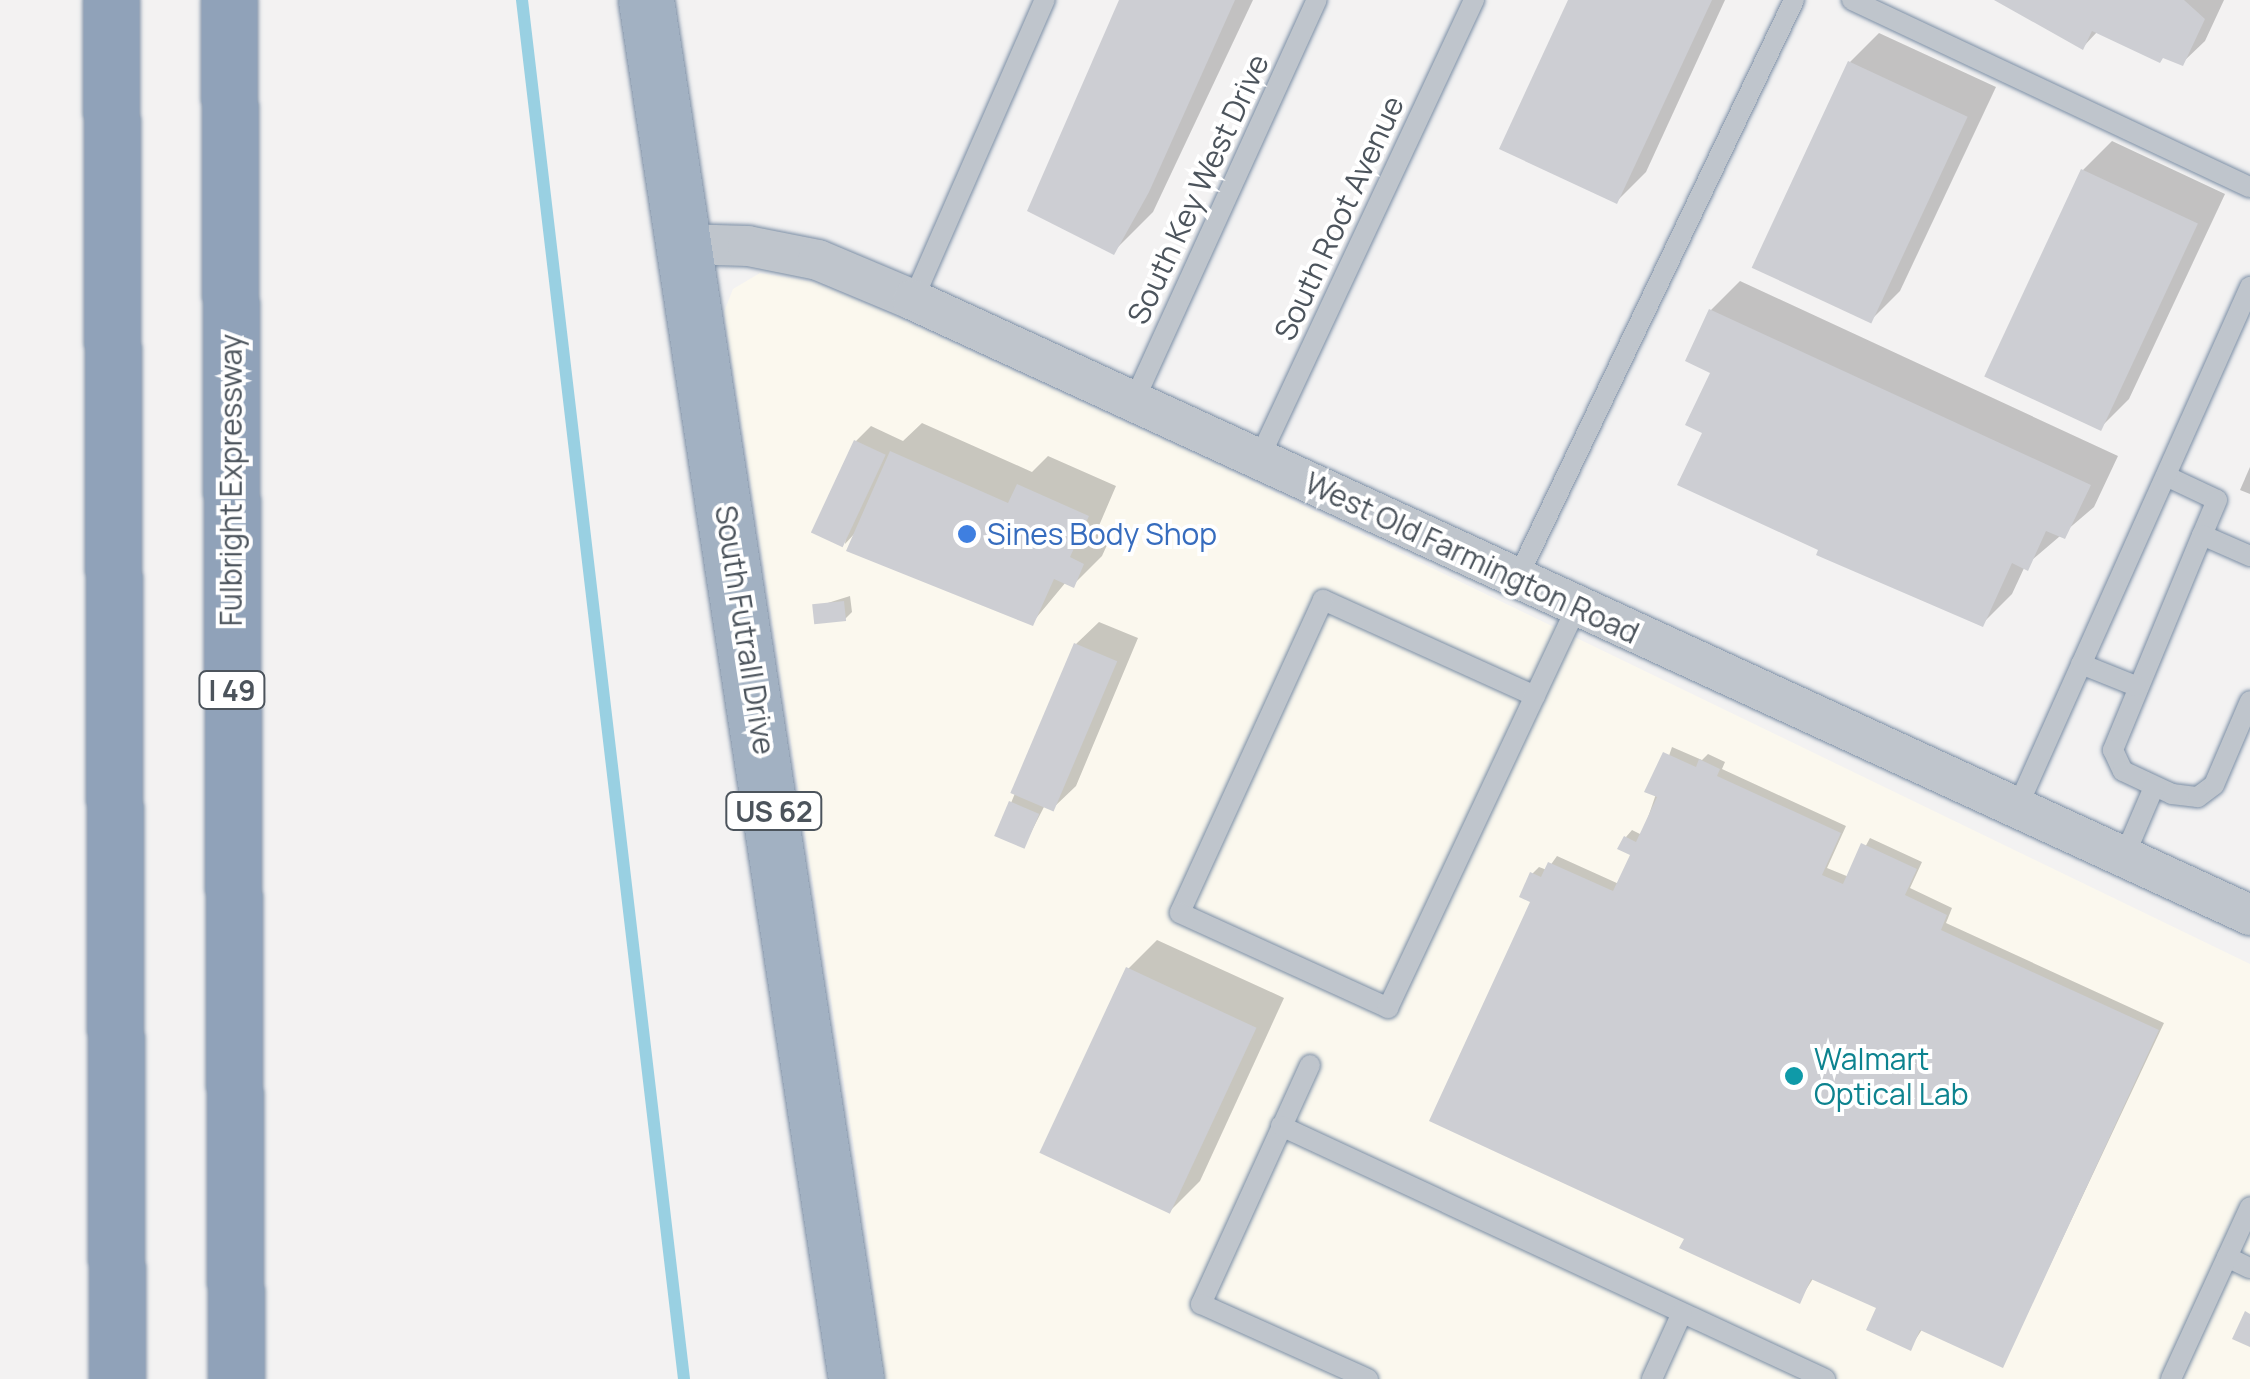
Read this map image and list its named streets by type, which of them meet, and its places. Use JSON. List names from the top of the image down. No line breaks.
{"streets":{"highway":["Fulbright Expressway","South Futrall Drive","I 49","US 62"],"street":["West Old Farmington Road"],"lane":["South Key West Drive","South Root Avenue"]},"crossings":[["South Key West Drive","West Old Farmington Road"],["South Root Avenue","West Old Farmington Road"],["West Old Farmington Road","South Futrall Drive"]],"places":["Sines Body Shop","Walmart Optical Lab"]}
